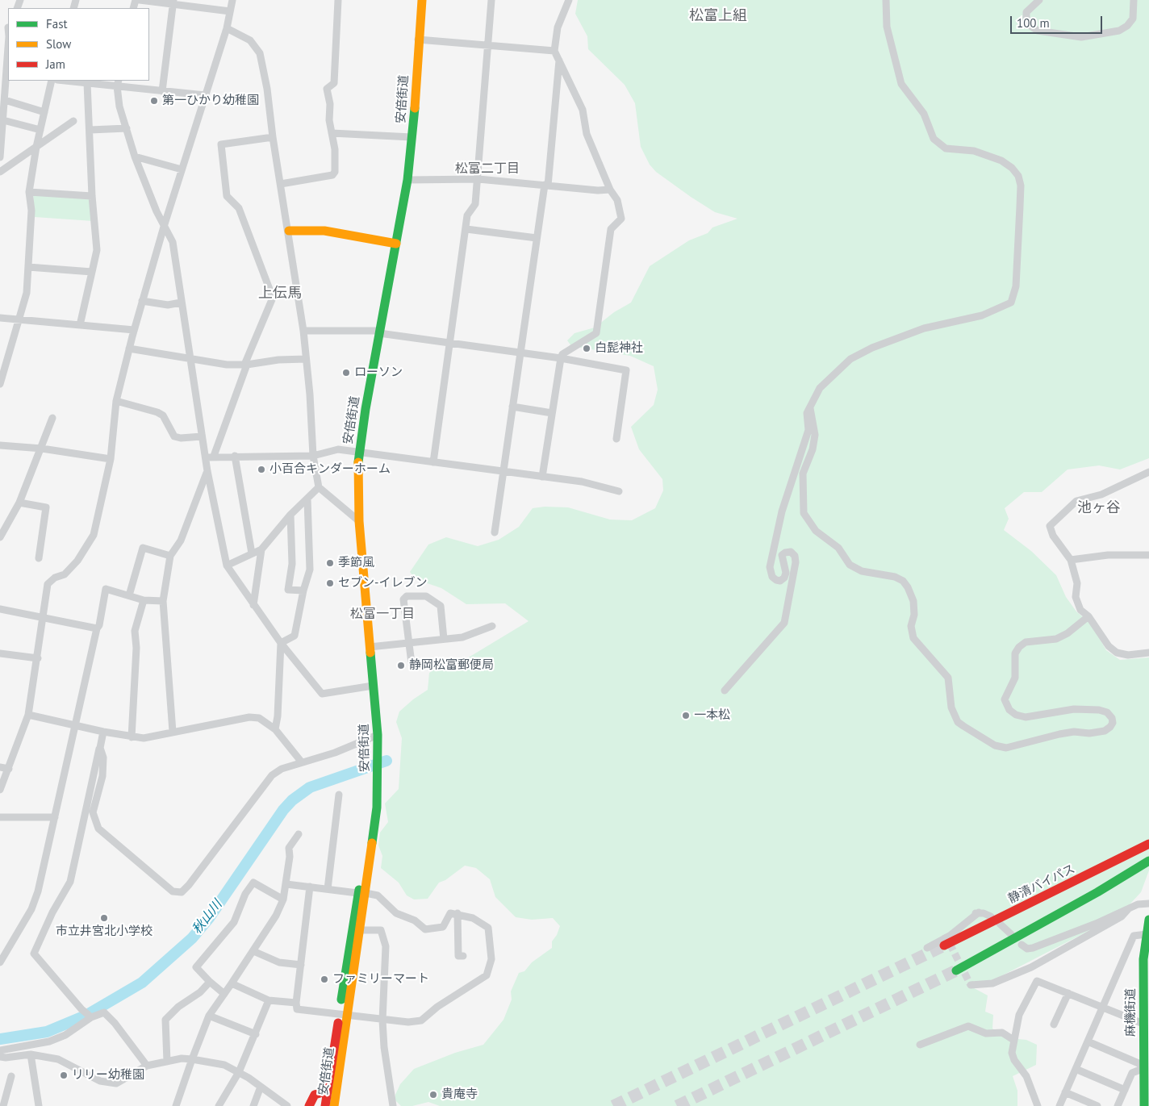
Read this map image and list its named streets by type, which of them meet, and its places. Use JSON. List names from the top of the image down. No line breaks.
{"streets":{"main road":["安倍街道","静清バイパス","麻機街道"]},"districts":["松富上組","松富二丁目","上伝馬","池ヶ谷","松富一丁目"],"water":["秋山川"],"places":["第一ひかり幼稚園","白髭神社","ローソン","小百合キンダーホーム","季節風","セブン-イレブン","静岡松富郵便局","一本松","市立井宮北小学校","ファミリーマート","リリー幼稚園","貴庵寺"],"legend":["Fast","Slow","Jam"],"scale_bar":"100 m"}
